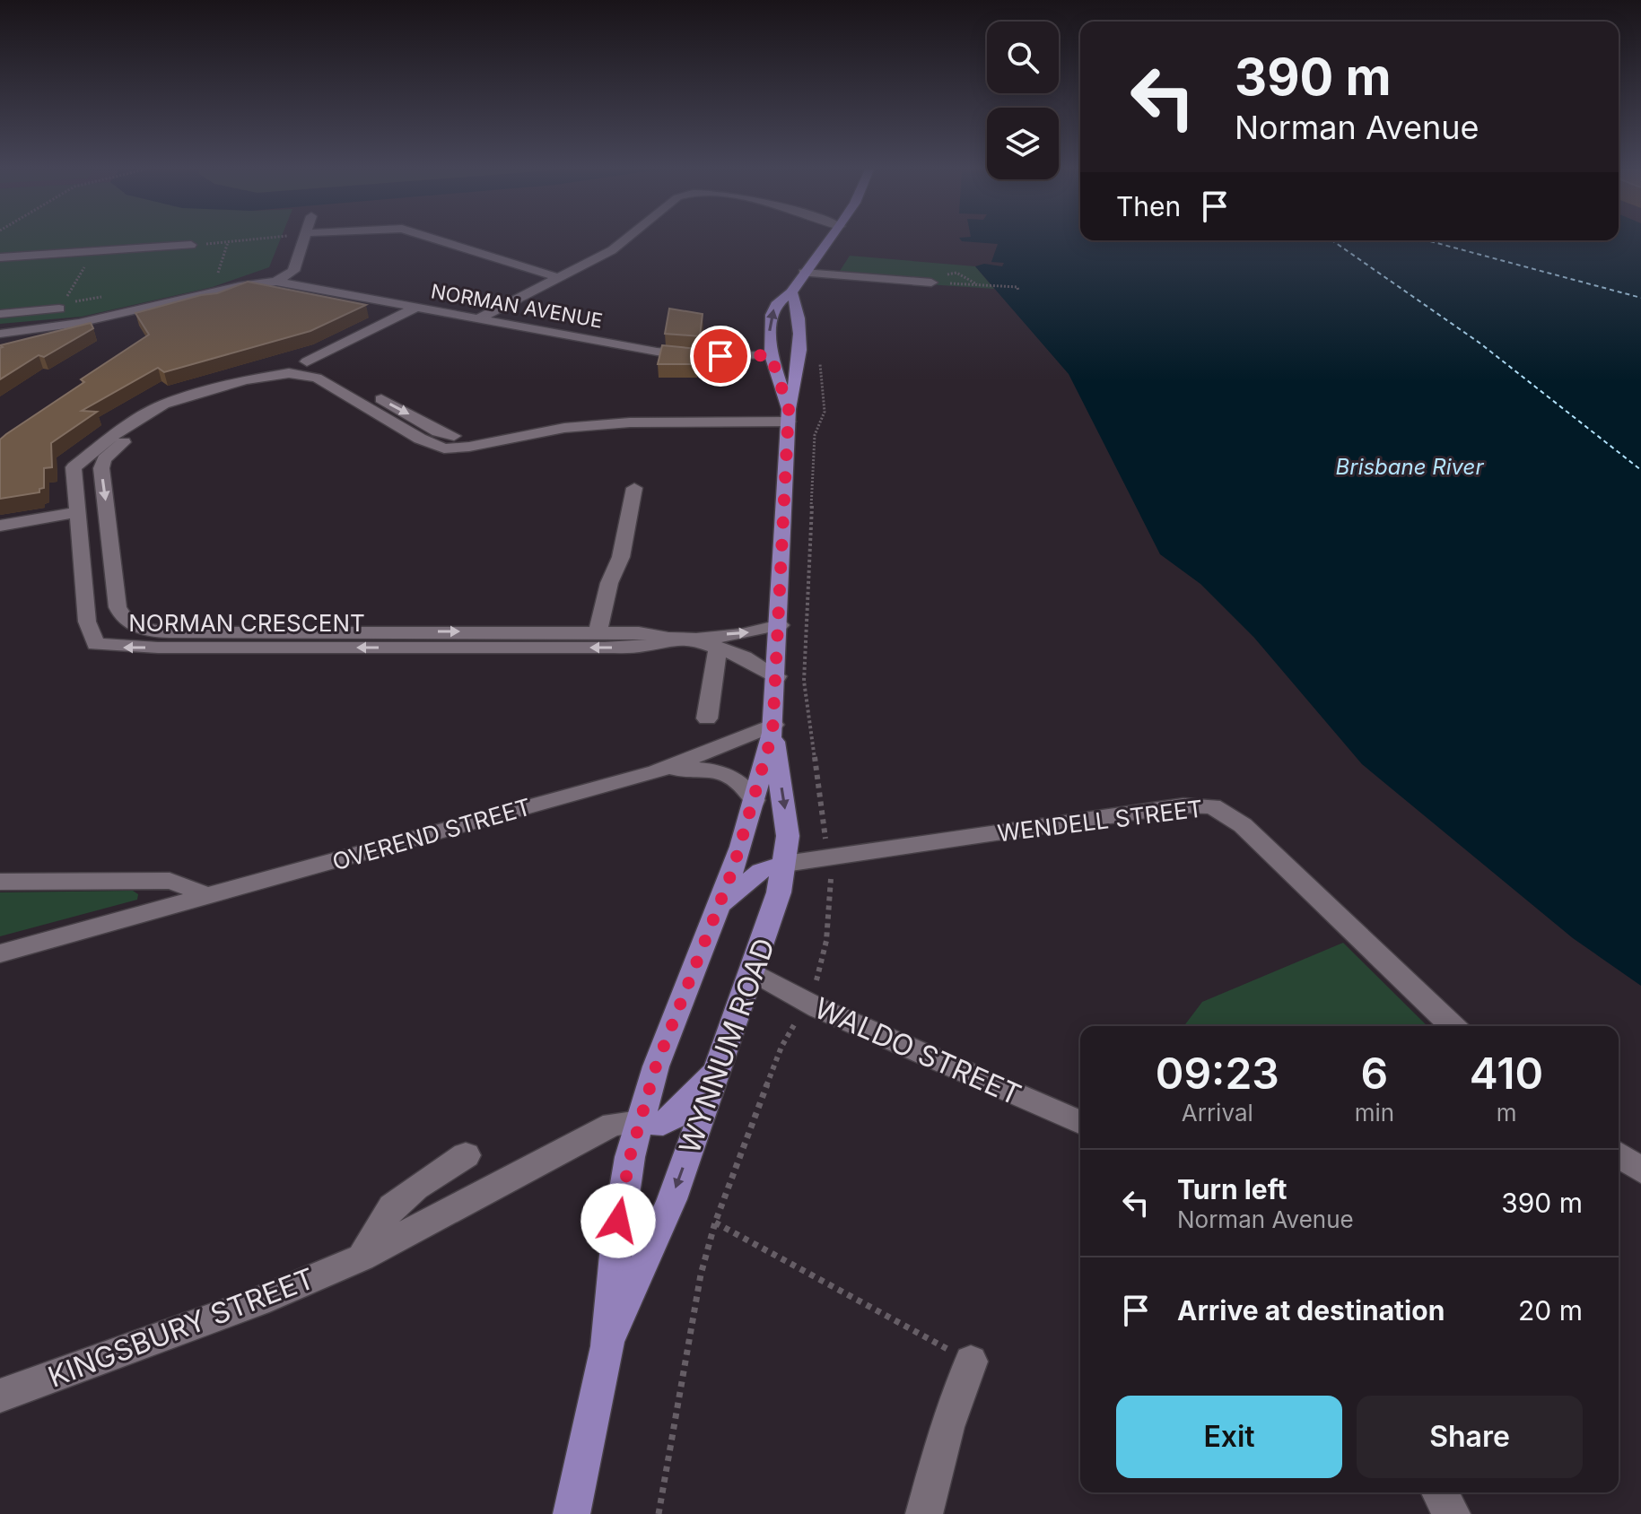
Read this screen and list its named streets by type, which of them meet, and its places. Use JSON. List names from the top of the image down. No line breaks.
{"streets":{"main road":["NORMAN AVENUE","WYNNUM ROAD"],"street":["NORMAN CRESCENT","WENDELL STREET","OVEREND STREET","WALDO STREET","KINGSBURY STREET"]},"crossings":[["NORMAN AVENUE","WYNNUM ROAD"],["NORMAN CRESCENT","WYNNUM ROAD"],["WENDELL STREET","WYNNUM ROAD"],["OVEREND STREET","WYNNUM ROAD"],["WYNNUM ROAD","WALDO STREET"],["WYNNUM ROAD","KINGSBURY STREET"]],"water":["Brisbane River"],"page":{"turn":["390 m","Norman Avenue"],"then":"Then","eta":["09:23","Arrival","6","min","410","m"],"list":[{"name":"Turn left","note":"Norman Avenue","value":"390 m"},{"name":"Arrive at destination","value":"20 m"}],"buttons":["Exit","Share"]}}
